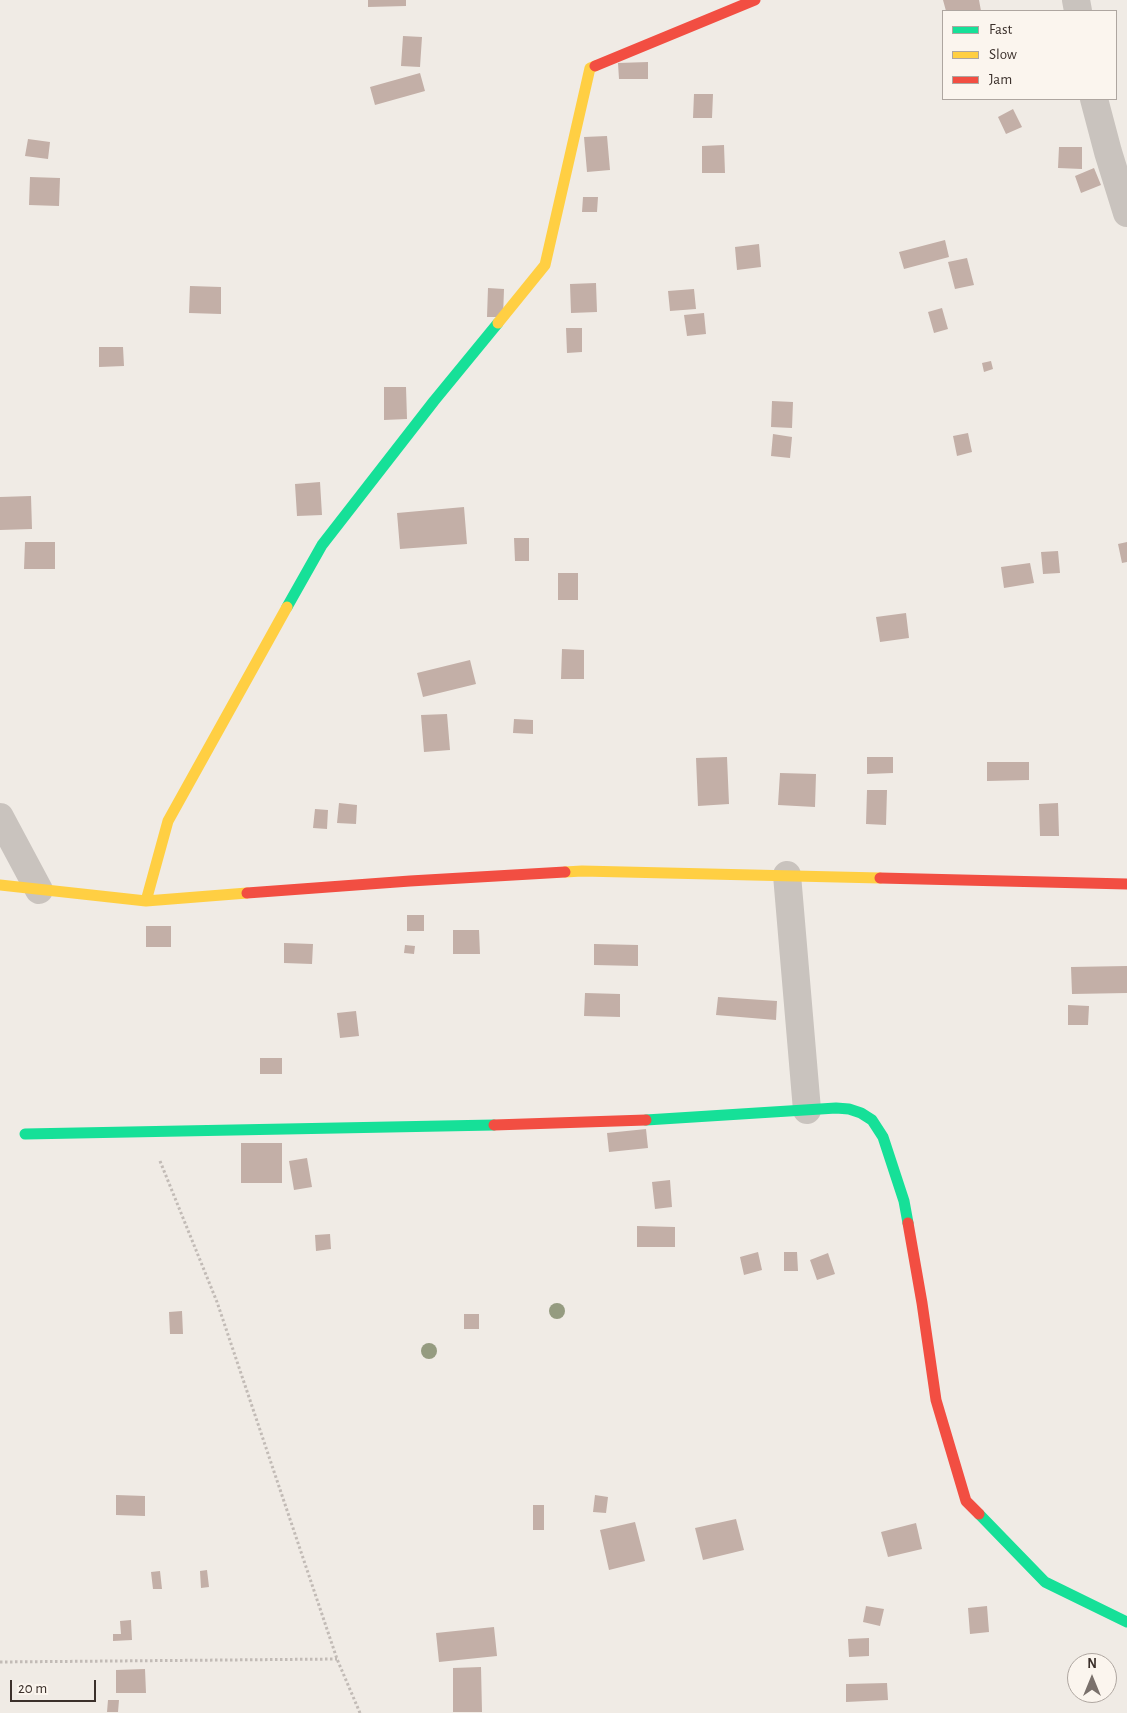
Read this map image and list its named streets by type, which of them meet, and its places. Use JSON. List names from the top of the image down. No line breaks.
{"legend":["Fast","Slow","Jam"],"scale_bar":"20 m","north":"top"}
